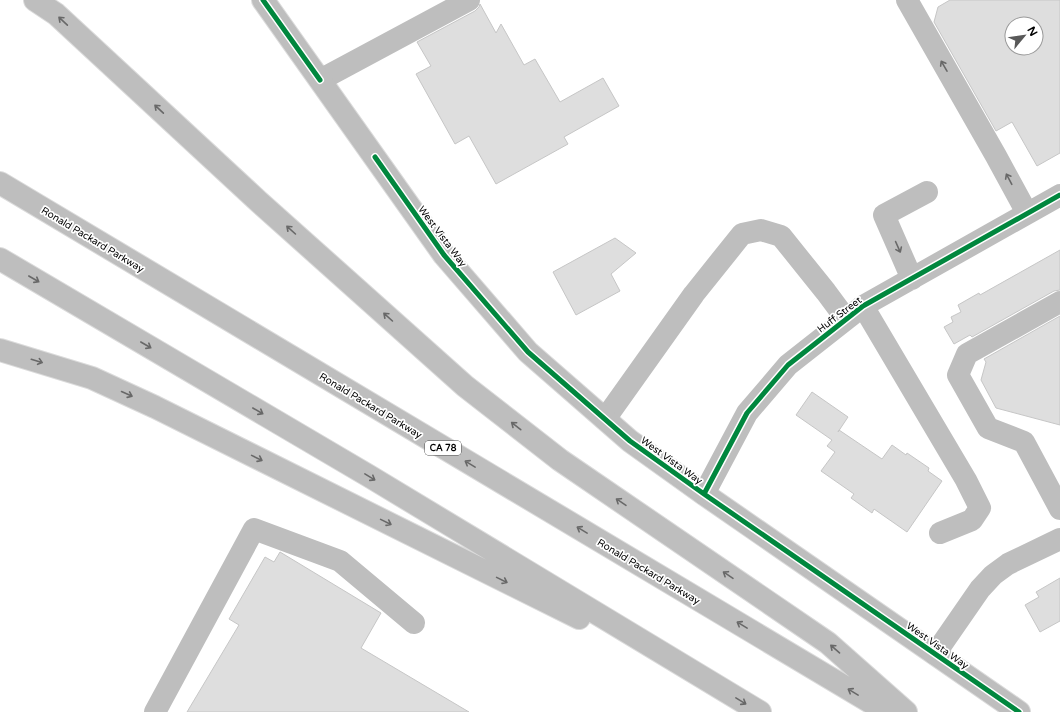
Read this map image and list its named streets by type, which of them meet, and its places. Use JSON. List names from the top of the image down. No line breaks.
{"streets":{"main road":["West Vista Way","Ronald Packard Parkway","Huff Street","CA 78"]},"crossings":[["West Vista Way","Huff Street"]],"north":"top right"}
